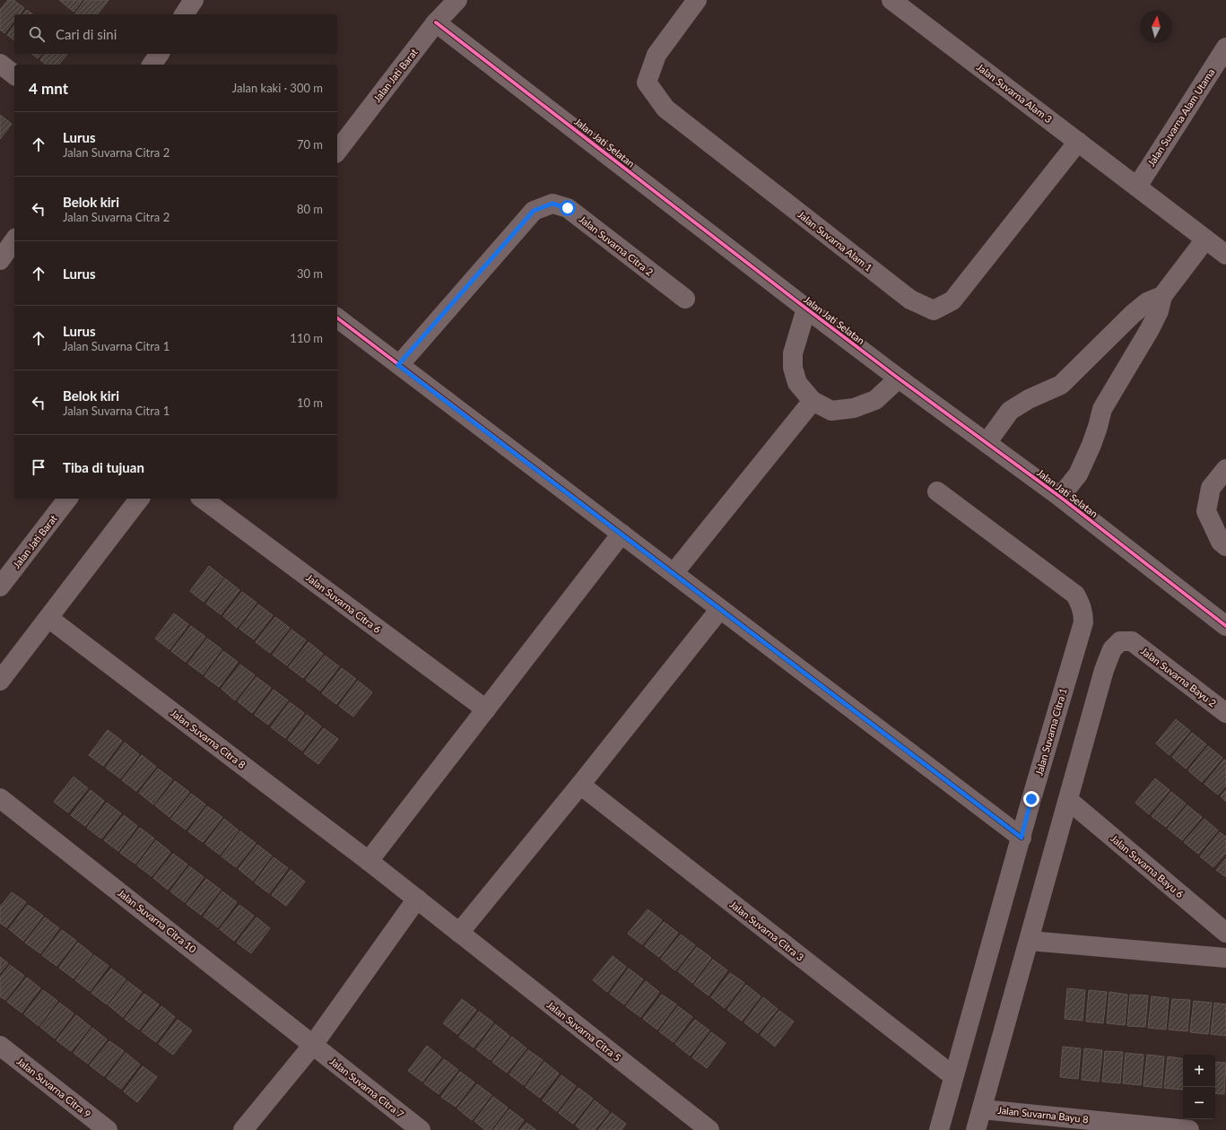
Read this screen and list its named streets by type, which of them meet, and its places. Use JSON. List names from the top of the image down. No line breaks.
{"streets":{"street":["Jalan Jati Barat","Jalan Suvarna Alam 3","Jalan Suvarna Alam Utama","Jalan Jati Selatan","Jalan Suvarna Alam 1","Jalan Suvarna Citra 2","Jalan Suvarna Citra 6","Jalan Suvarna Bayu 2","Jalan Suvarna Citra 1","Jalan Suvarna Citra 8","Jalan Suvarna Bayu 6","Jalan Suvarna Citra 10","Jalan Suvarna Citra 3","Jalan Suvarna Citra 5","Jalan Suvarna Citra 9","Jalan Suvarna Citra 7","Jalan Suvarna Bayu 8"]},"crossings":[["Jalan Jati Barat","Jalan Jati Selatan"],["Jalan Suvarna Alam 3","Jalan Suvarna Alam Utama"],["Jalan Suvarna Alam 3","Jalan Suvarna Alam 1"],["Jalan Suvarna Bayu 2","Jalan Suvarna Bayu 6"],["Jalan Suvarna Citra 1","Jalan Suvarna Citra 3"],["Jalan Suvarna Citra 8","Jalan Suvarna Citra 5"],["Jalan Suvarna Citra 10","Jalan Suvarna Citra 7"]],"north":"top","page":{"search":"Cari di sini","heading":["4 mnt","Jalan kaki · 300 m"],"list":[["Lurus","Jalan Suvarna Citra 2","70 m"],["Belok kiri","Jalan Suvarna Citra 2","80 m"],["Lurus","30 m"],["Lurus","Jalan Suvarna Citra 1","110 m"],["Belok kiri","Jalan Suvarna Citra 1","10 m"],"Tiba di tujuan"],"map_buttons":["+","−"]}}
